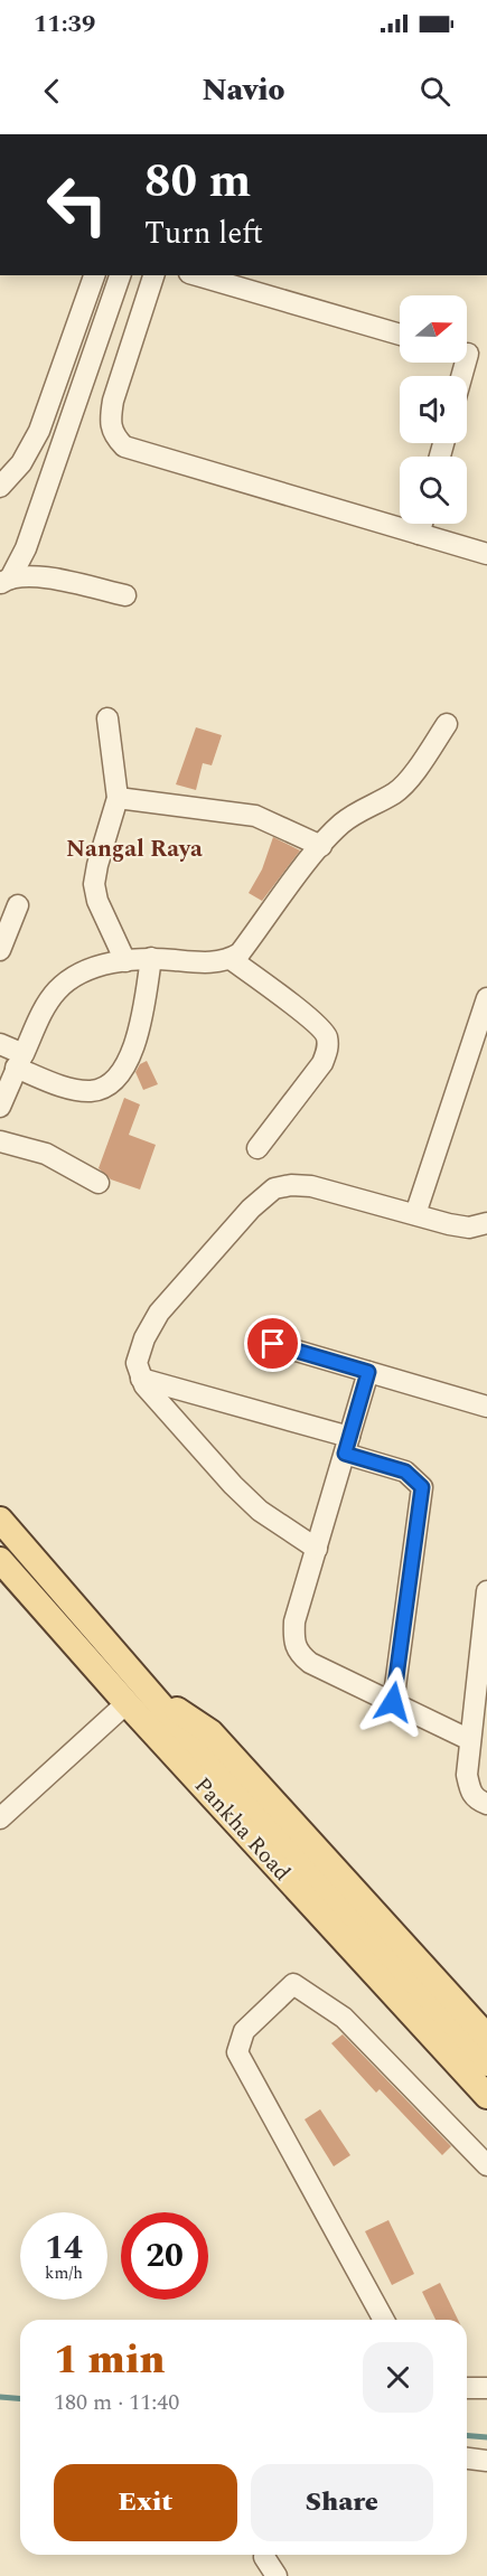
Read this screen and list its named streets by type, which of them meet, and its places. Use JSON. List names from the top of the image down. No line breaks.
{"streets":{"main road":["Pankha Road"]},"districts":["Nangal Raya"],"north":"right","page":{"status":"11:39","header":"Navio","turn":["80 m","Turn left"],"speed":"14 km/h","limit":"20","heading":["1 min","180 m · 11:40"],"buttons":["Exit","Share"]}}
